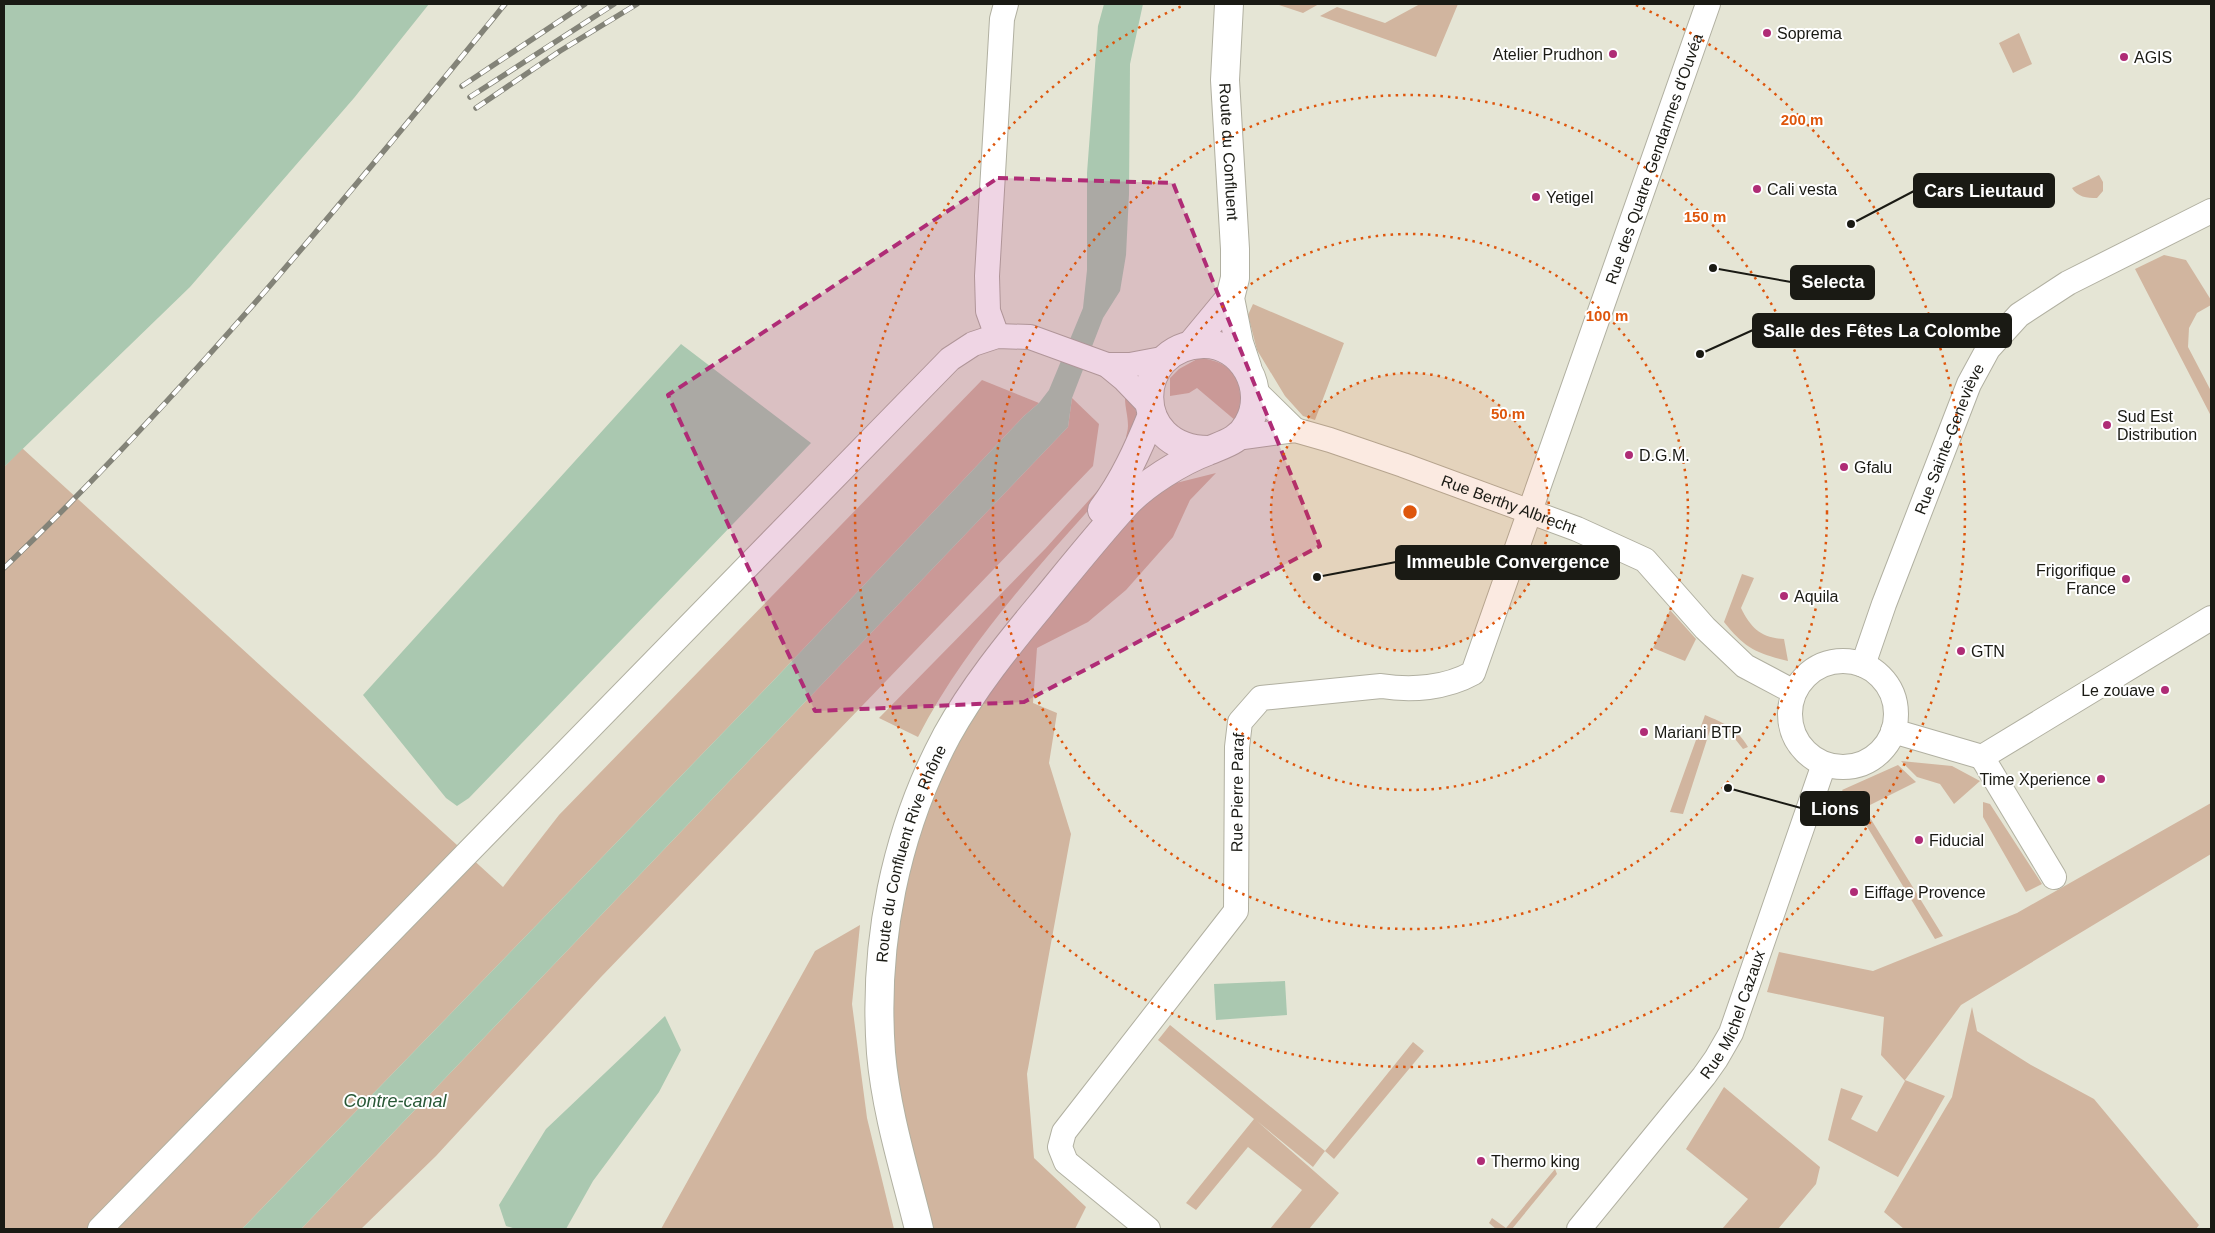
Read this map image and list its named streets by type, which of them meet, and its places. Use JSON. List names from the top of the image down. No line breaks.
{"streets":{"main road":["Route du Confluent","Route du Confluent Rive Rhône"],"street":["Rue des Quatre Gendarmes d'Ouvéa","Rue Sainte-Geneviève","Rue Berthy Albrecht","Rue Pierre Paraf","Rue Michel Cazaux"]},"crossings":[["Route du Confluent","Rue Berthy Albrecht"],["Route du Confluent","Route du Confluent Rive Rhône"],["Rue des Quatre Gendarmes d'Ouvéa","Rue Berthy Albrecht"],["Rue des Quatre Gendarmes d'Ouvéa","Rue Pierre Paraf"],["Rue Sainte-Geneviève","Rue Berthy Albrecht"],["Rue Sainte-Geneviève","Rue Michel Cazaux"],["Rue Berthy Albrecht","Rue Pierre Paraf"],["Rue Berthy Albrecht","Route du Confluent Rive Rhône"],["Rue Berthy Albrecht","Rue Michel Cazaux"]],"water":["Contre-canal"],"places":["Soprema","Atelier Prudhon","AGIS","Cali vesta","Yetigel","Cars Lieutaud","Selecta","Salle des Fêtes La Colombe","Sud Est Distribution","D.G.M.","Gfalu","Immeuble Convergence","Frigorifique France","Aquila","GTN","Le zouave","Mariani BTP","Time Xperience","Lions","Fiducial","Eiffage Provence","Thermo king"],"rings":["200 m","150 m","100 m","50 m"]}
